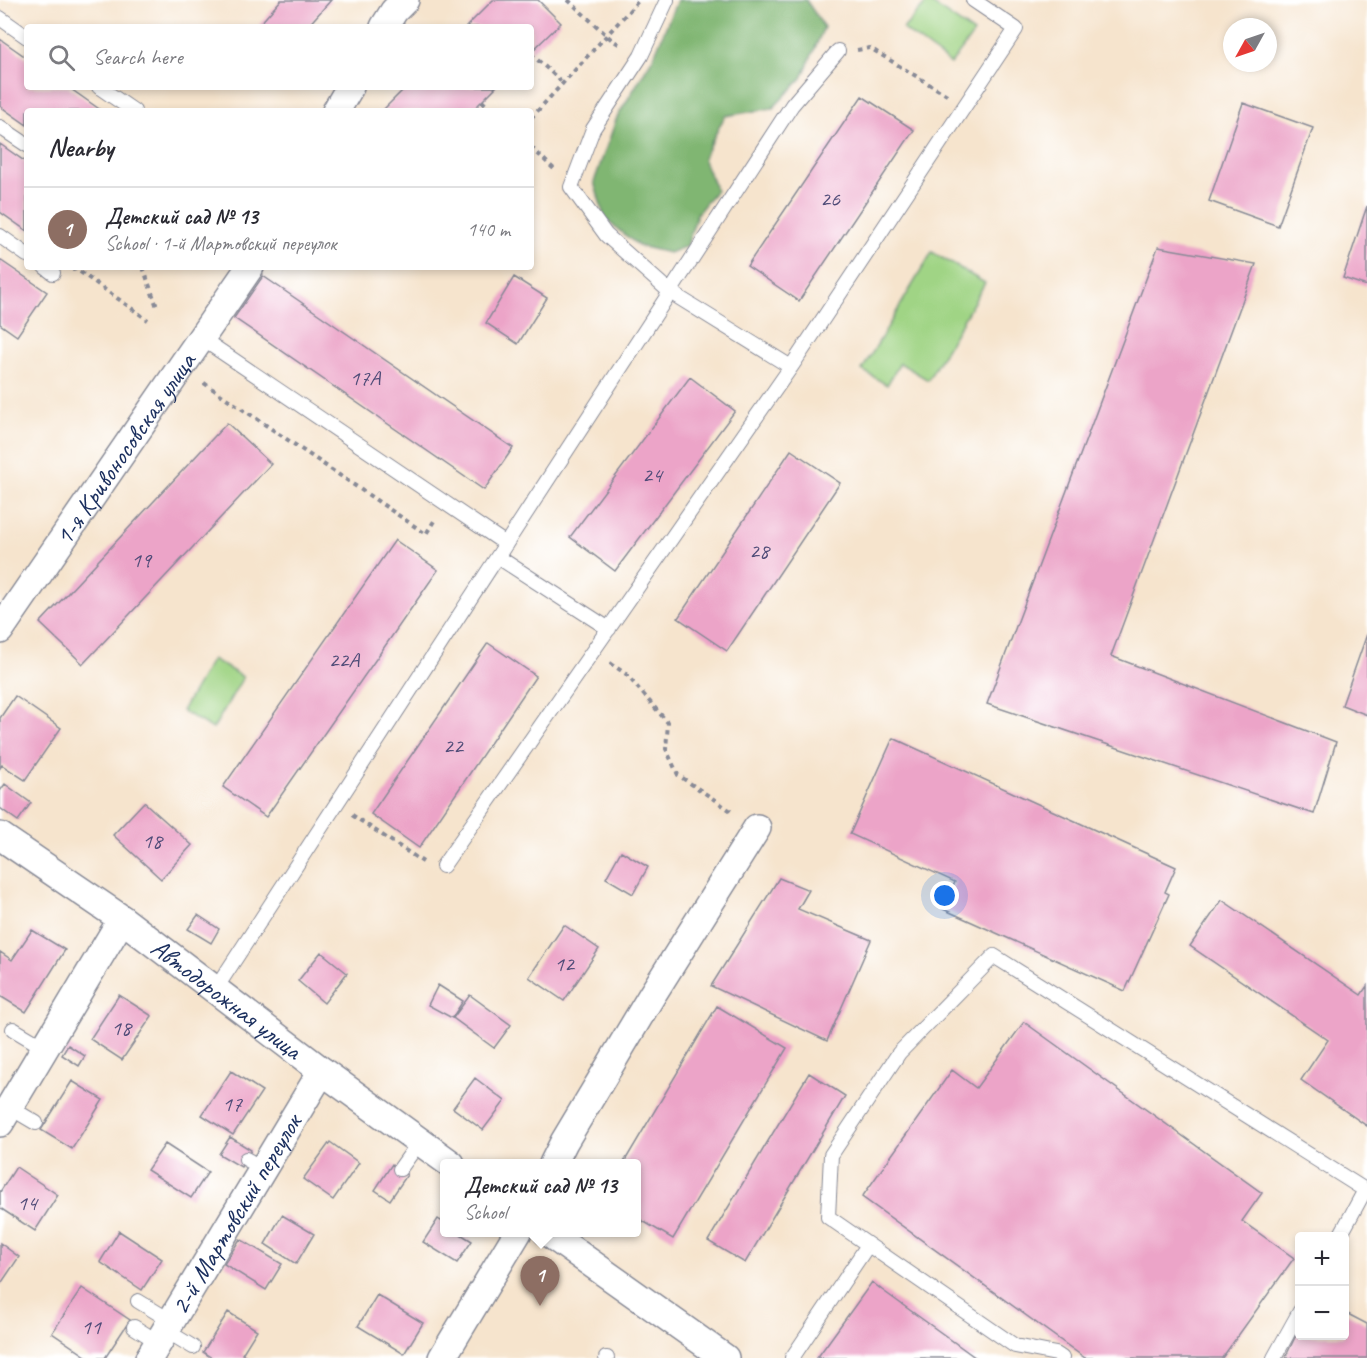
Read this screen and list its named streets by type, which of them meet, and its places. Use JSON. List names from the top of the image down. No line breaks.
{"streets":{"street":["1-я Кривоносовская улица","Автодорожная улица","2-й Мартовский переулок"]},"crossings":[["Автодорожная улица","2-й Мартовский переулок"]],"house_numbers":["26","17А","24","28","19","22А","22","18","12","18","17","14","11"],"north":"bottom left","page":{"search":"Search here","heading":"Nearby","list":[{"mark":"1","name":"Детский сад № 13","note":"School · 1-й Мартовский переулок","value":"140 m"}],"popup":["Детский сад № 13","School"],"map_buttons":["+","−"],"pins":"1"}}
